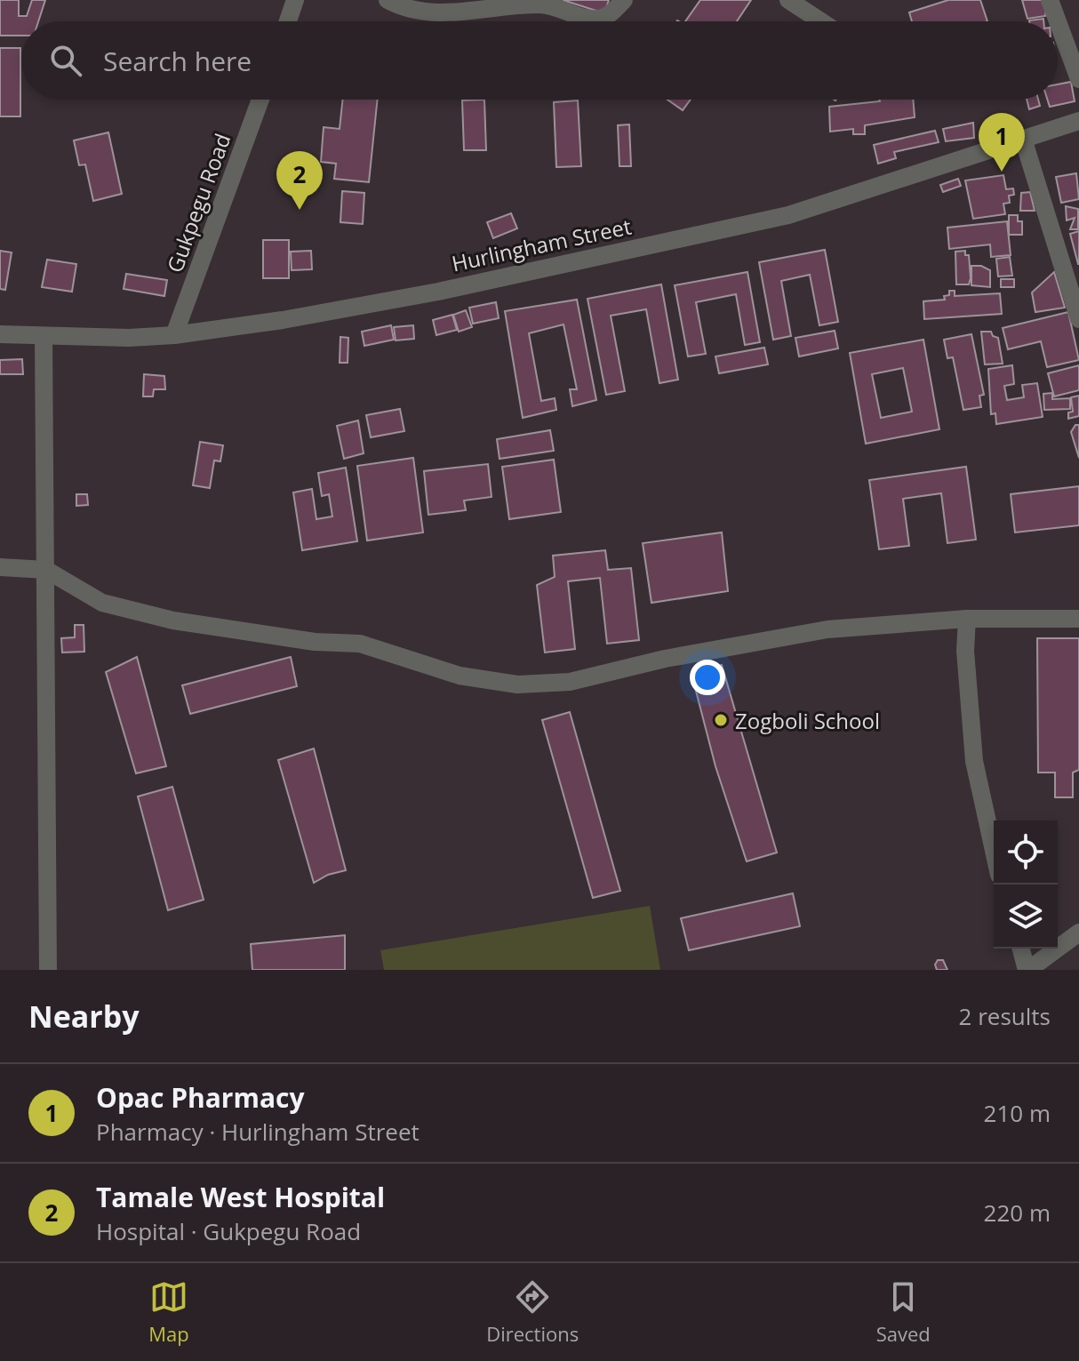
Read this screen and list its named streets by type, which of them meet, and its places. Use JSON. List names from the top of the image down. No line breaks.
{"streets":{"street":["Gukpegu Road","Hurlingham Street"]},"crossings":[["Gukpegu Road","Hurlingham Street"]],"places":["Zogboli School"],"page":{"search":"Search here","pins":["1","2"],"heading":["Nearby","2 results"],"list":[{"mark":"1","name":"Opac Pharmacy","note":"Pharmacy · Hurlingham Street","value":"210 m"},{"mark":"2","name":"Tamale West Hospital","note":"Hospital · Gukpegu Road","value":"220 m"}],"nav":["Map","Directions","Saved"]}}
